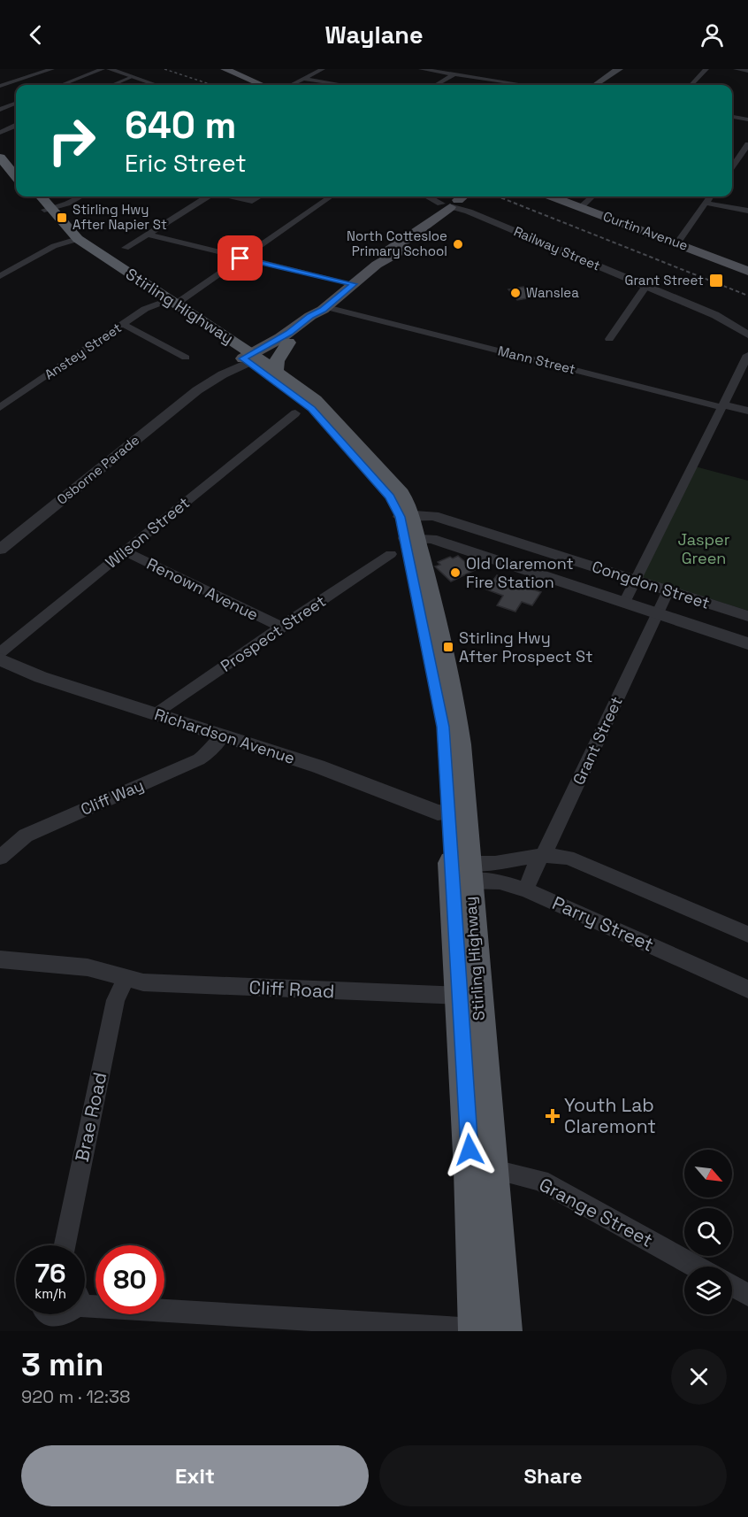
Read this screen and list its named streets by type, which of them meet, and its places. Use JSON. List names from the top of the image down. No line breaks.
{"streets":{"highway":["Stirling Highway"],"main road":["Curtin Avenue"],"street":["Railway Street","Anstey Street","Mann Street","Osborne Parade","Wilson Street","Congdon Street","Renown Avenue","Prospect Street","Richardson Avenue","Grant Street","Cliff Way","Parry Street","Cliff Road","Brae Road","Grange Street"]},"crossings":[["Stirling Highway","Anstey Street"],["Stirling Highway","Osborne Parade"],["Stirling Highway","Congdon Street"],["Stirling Highway","Prospect Street"],["Stirling Highway","Richardson Avenue"],["Stirling Highway","Parry Street"],["Stirling Highway","Cliff Road"],["Stirling Highway","Grange Street"],["Wilson Street","Renown Avenue"],["Congdon Street","Prospect Street"],["Congdon Street","Grant Street"],["Renown Avenue","Prospect Street"],["Prospect Street","Richardson Avenue"],["Richardson Avenue","Cliff Way"],["Grant Street","Parry Street"],["Cliff Road","Brae Road"]],"parks":["Jasper Green"],"places":{"transit":["Stirling Hwy After Napier St","Grant Street","Stirling Hwy After Prospect St"],"other":["North Cottesloe Primary School","Wanslea","Old Claremont Fire Station"],"health":["Youth Lab Claremont"]},"north":"bottom right","page":{"header":"Waylane","turn":["640 m","Eric Street"],"speed":"76 km/h","limit":"80","heading":["3 min","920 m · 12:38"],"buttons":["Exit","Share"]}}
